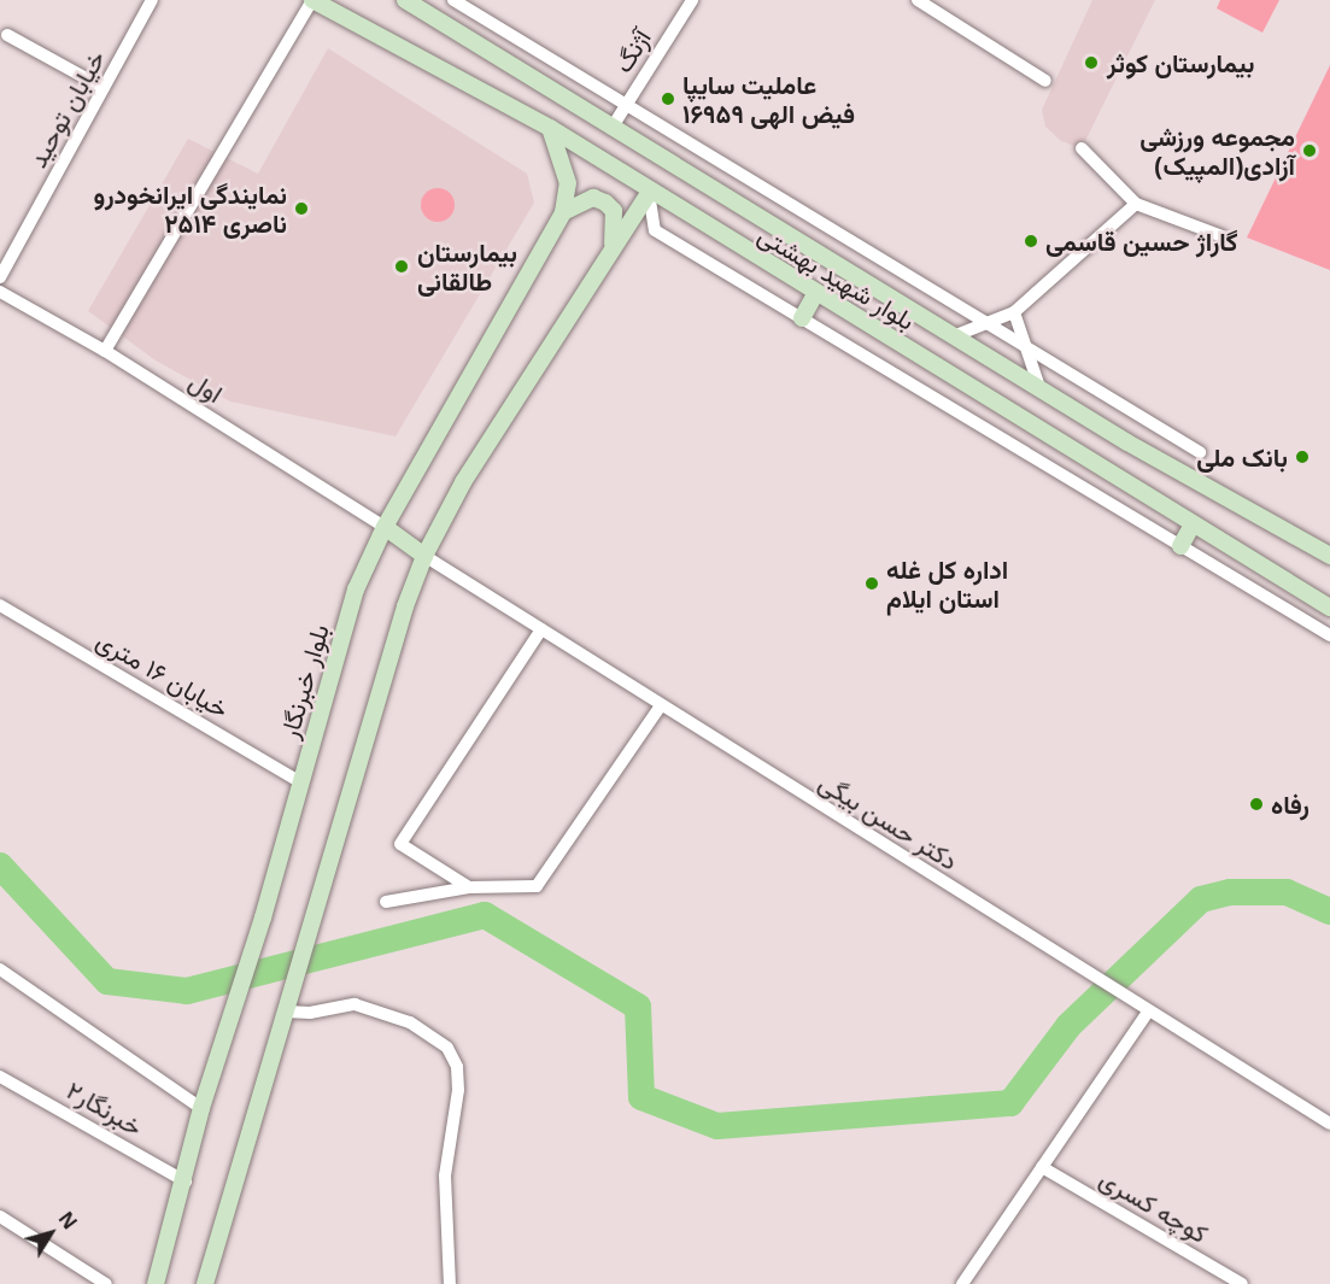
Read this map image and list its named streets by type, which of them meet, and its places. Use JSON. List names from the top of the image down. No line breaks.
{"streets":{"main road":["بلوار شهید بهشتی","بلوار خبرنگار"],"street":["آژنگ","خیابان توحید","اول","خیابان ۱۶ متری","دکتر حسن بیگی","خبرنگار۲","کوچه کسری"]},"crossings":[["آژنگ","بلوار شهید بهشتی"],["بلوار شهید بهشتی","بلوار خبرنگار"],["اول","بلوار خبرنگار"],["خیابان ۱۶ متری","بلوار خبرنگار"],["بلوار خبرنگار","خبرنگار۲"]],"places":["بیمارستان کوثر","عاملیت سایپا ۱۶۹۵۹ فیض الهی","مجموعه ورزشی آزادی(المپیک)","نمایندگی ایرانخودرو ناصری ۲۵۱۴","گاراژ حسین قاسمی","بیمارستان طالقانی","بانک ملی","اداره کل غله استان ایلام","رفاه"],"north":"top right"}
